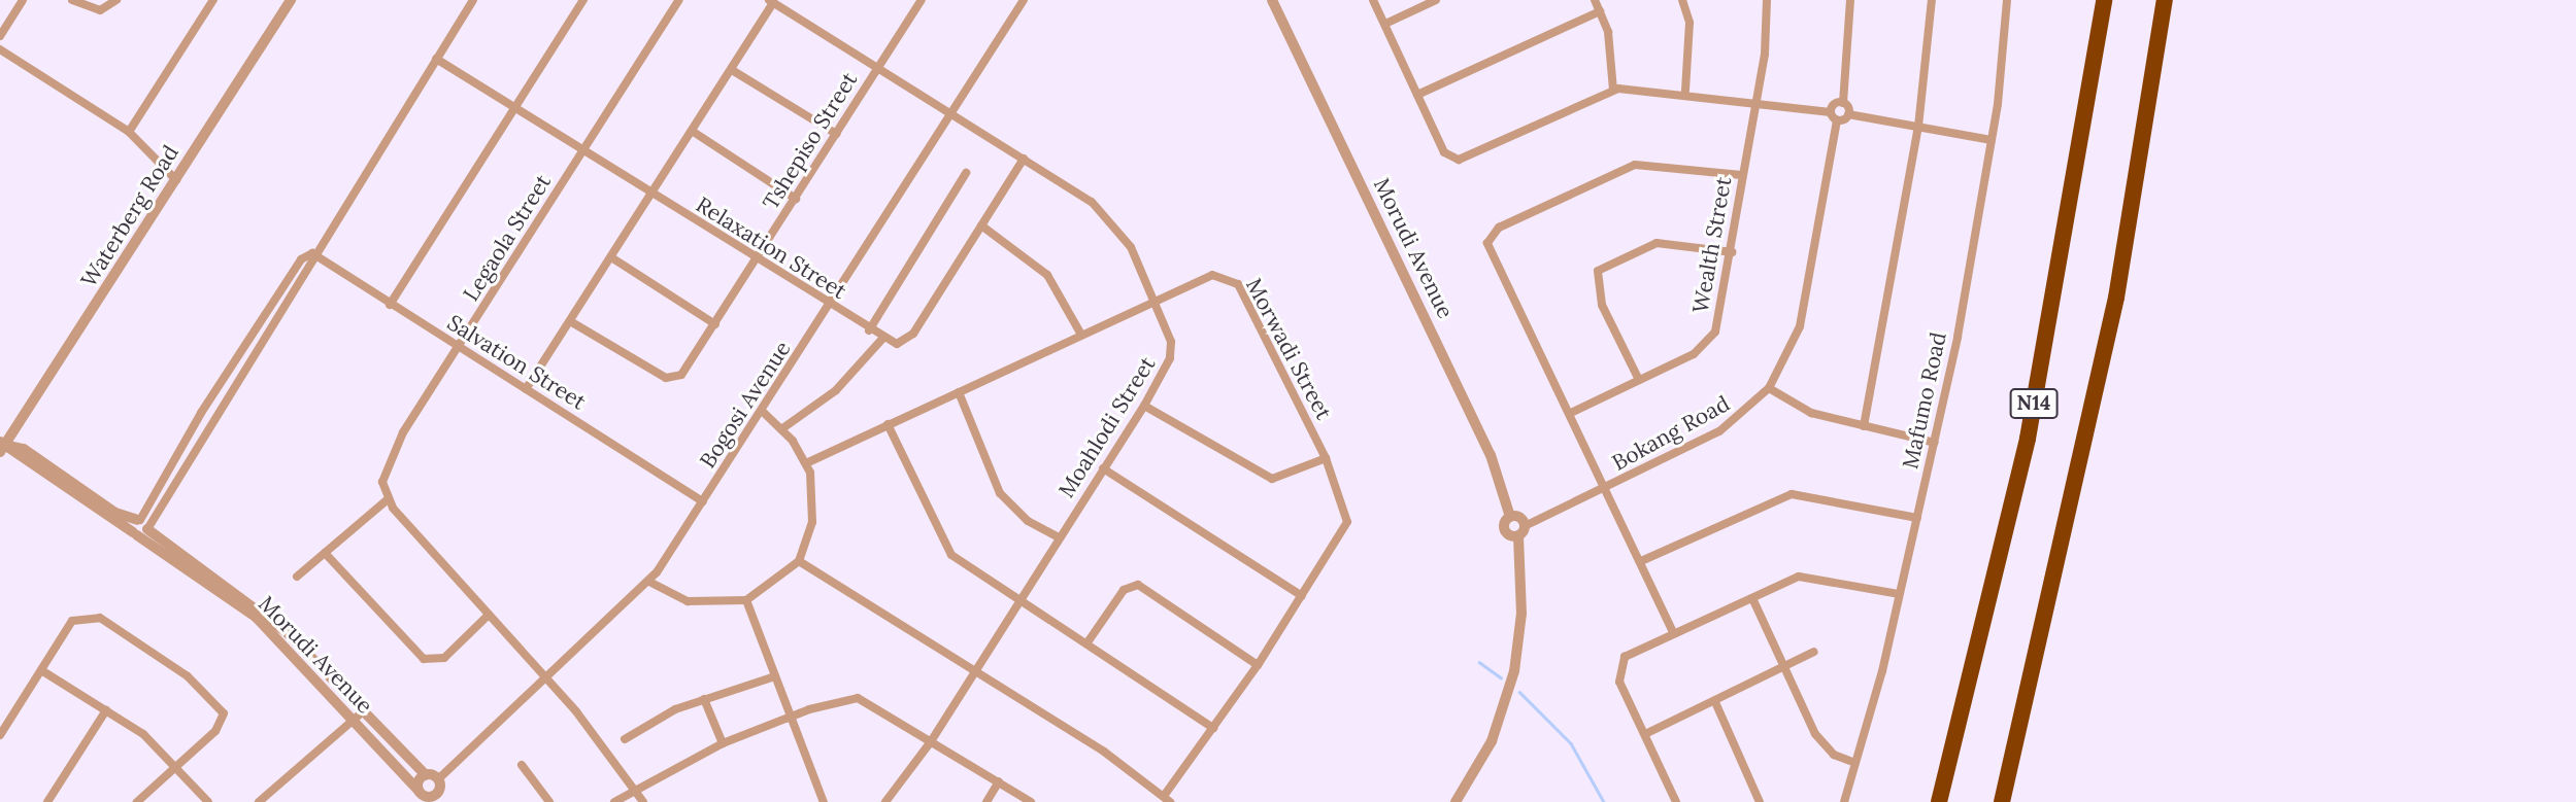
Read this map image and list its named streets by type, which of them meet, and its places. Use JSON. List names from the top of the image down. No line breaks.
{"streets":{"highway":["N14"],"street":["Tshepiso Street","Waterberg Road","Legaola Street","Wealth Street","Relaxation Street","Morudi Avenue","Morwadi Street","Salvation Street","Mafumo Road","Bogosi Avenue","Moahlodi Street","Bokang Road"]},"crossings":[["Tshepiso Street","Relaxation Street"],["Tshepiso Street","Moahlodi Street"],["Waterberg Road","Morudi Avenue"],["Legaola Street","Relaxation Street"],["Legaola Street","Salvation Street"],["Relaxation Street","Bogosi Avenue"],["Morudi Avenue","Bokang Road"],["Morwadi Street","Moahlodi Street"],["Salvation Street","Bogosi Avenue"],["Bogosi Avenue","Moahlodi Street"]]}
